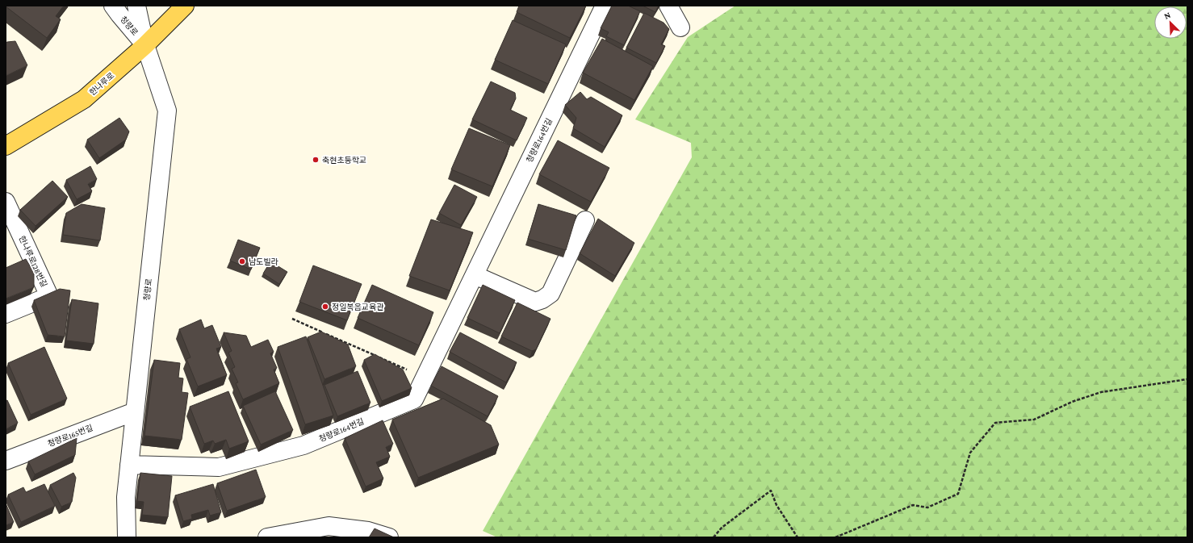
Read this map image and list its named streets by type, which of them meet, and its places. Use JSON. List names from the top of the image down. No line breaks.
{"streets":{"main road":["한나루로"],"street":["청량로","청량로164번길","한나루로128번길","청량로165번길"]},"crossings":[["청량로","한나루로"],["청량로","청량로164번길"],["청량로","청량로165번길"]],"places":["축현초등학교","남도빌라","정일복음교육관"],"north":"top left"}
